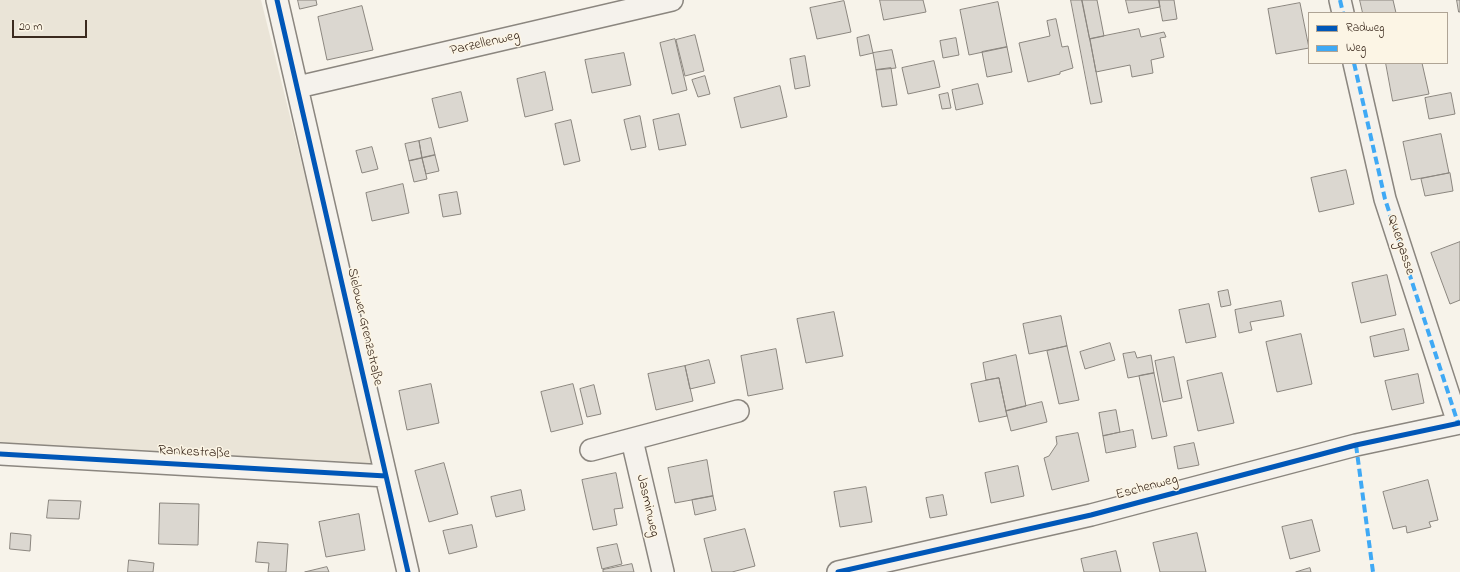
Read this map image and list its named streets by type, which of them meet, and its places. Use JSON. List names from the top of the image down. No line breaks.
{"streets":{"street":["Parzellenweg","Quergasse","Sielower Grenzstraße","Rankestraße","Eschenweg","Jasminweg"]},"crossings":[["Parzellenweg","Sielower Grenzstraße"],["Quergasse","Eschenweg"],["Sielower Grenzstraße","Rankestraße"]],"legend":["Radweg","Weg"],"scale_bar":"20 m"}
